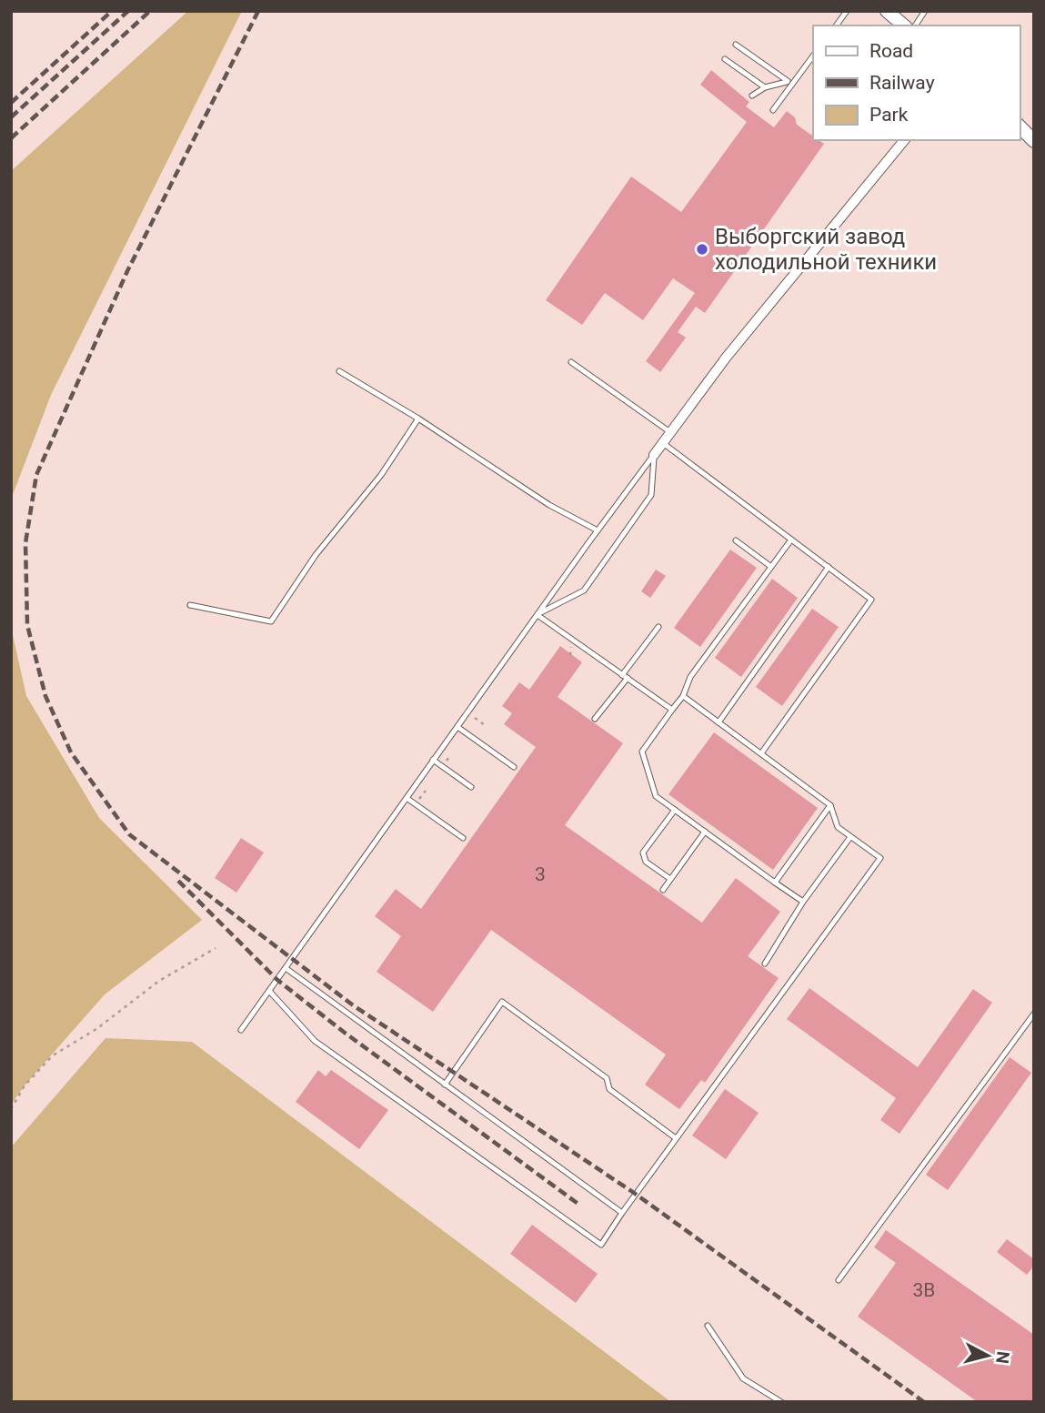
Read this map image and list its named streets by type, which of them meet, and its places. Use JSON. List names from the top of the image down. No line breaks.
{"places":["Выборгский завод холодильной техники"],"house_numbers":["3","3В"],"legend":["Road","Railway","Park"],"north":"right"}
